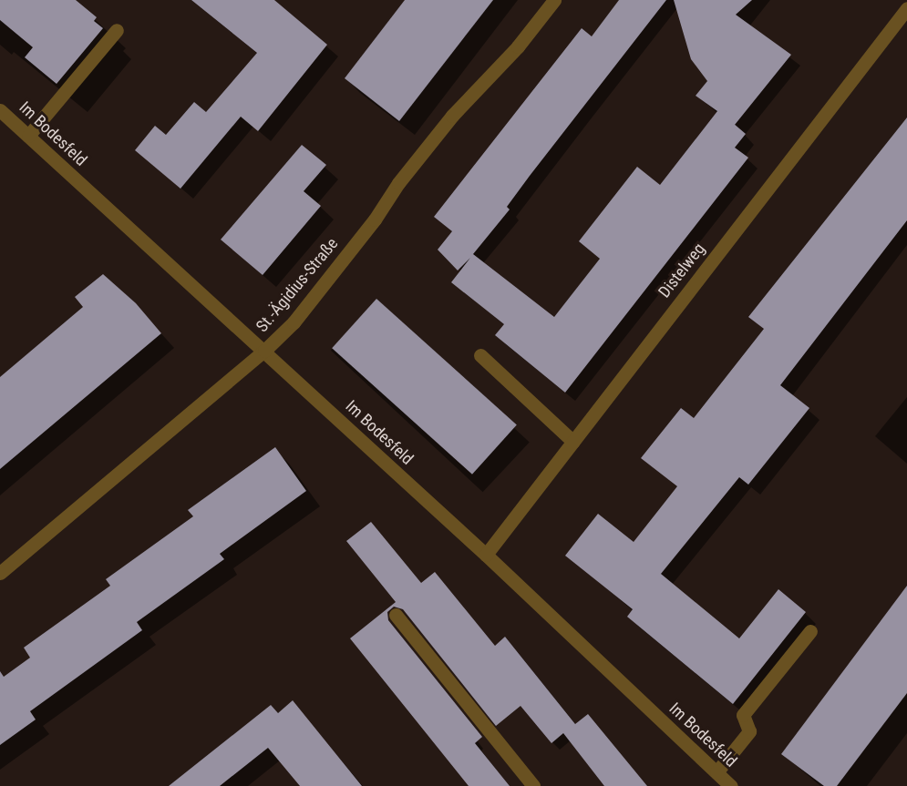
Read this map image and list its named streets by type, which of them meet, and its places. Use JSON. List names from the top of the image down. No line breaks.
{"streets":{"street":["Im Bodesfeld","Distelweg","St.-Ägidius-Straße"]},"crossings":[["Im Bodesfeld","Distelweg"],["Im Bodesfeld","St.-Ägidius-Straße"]]}
